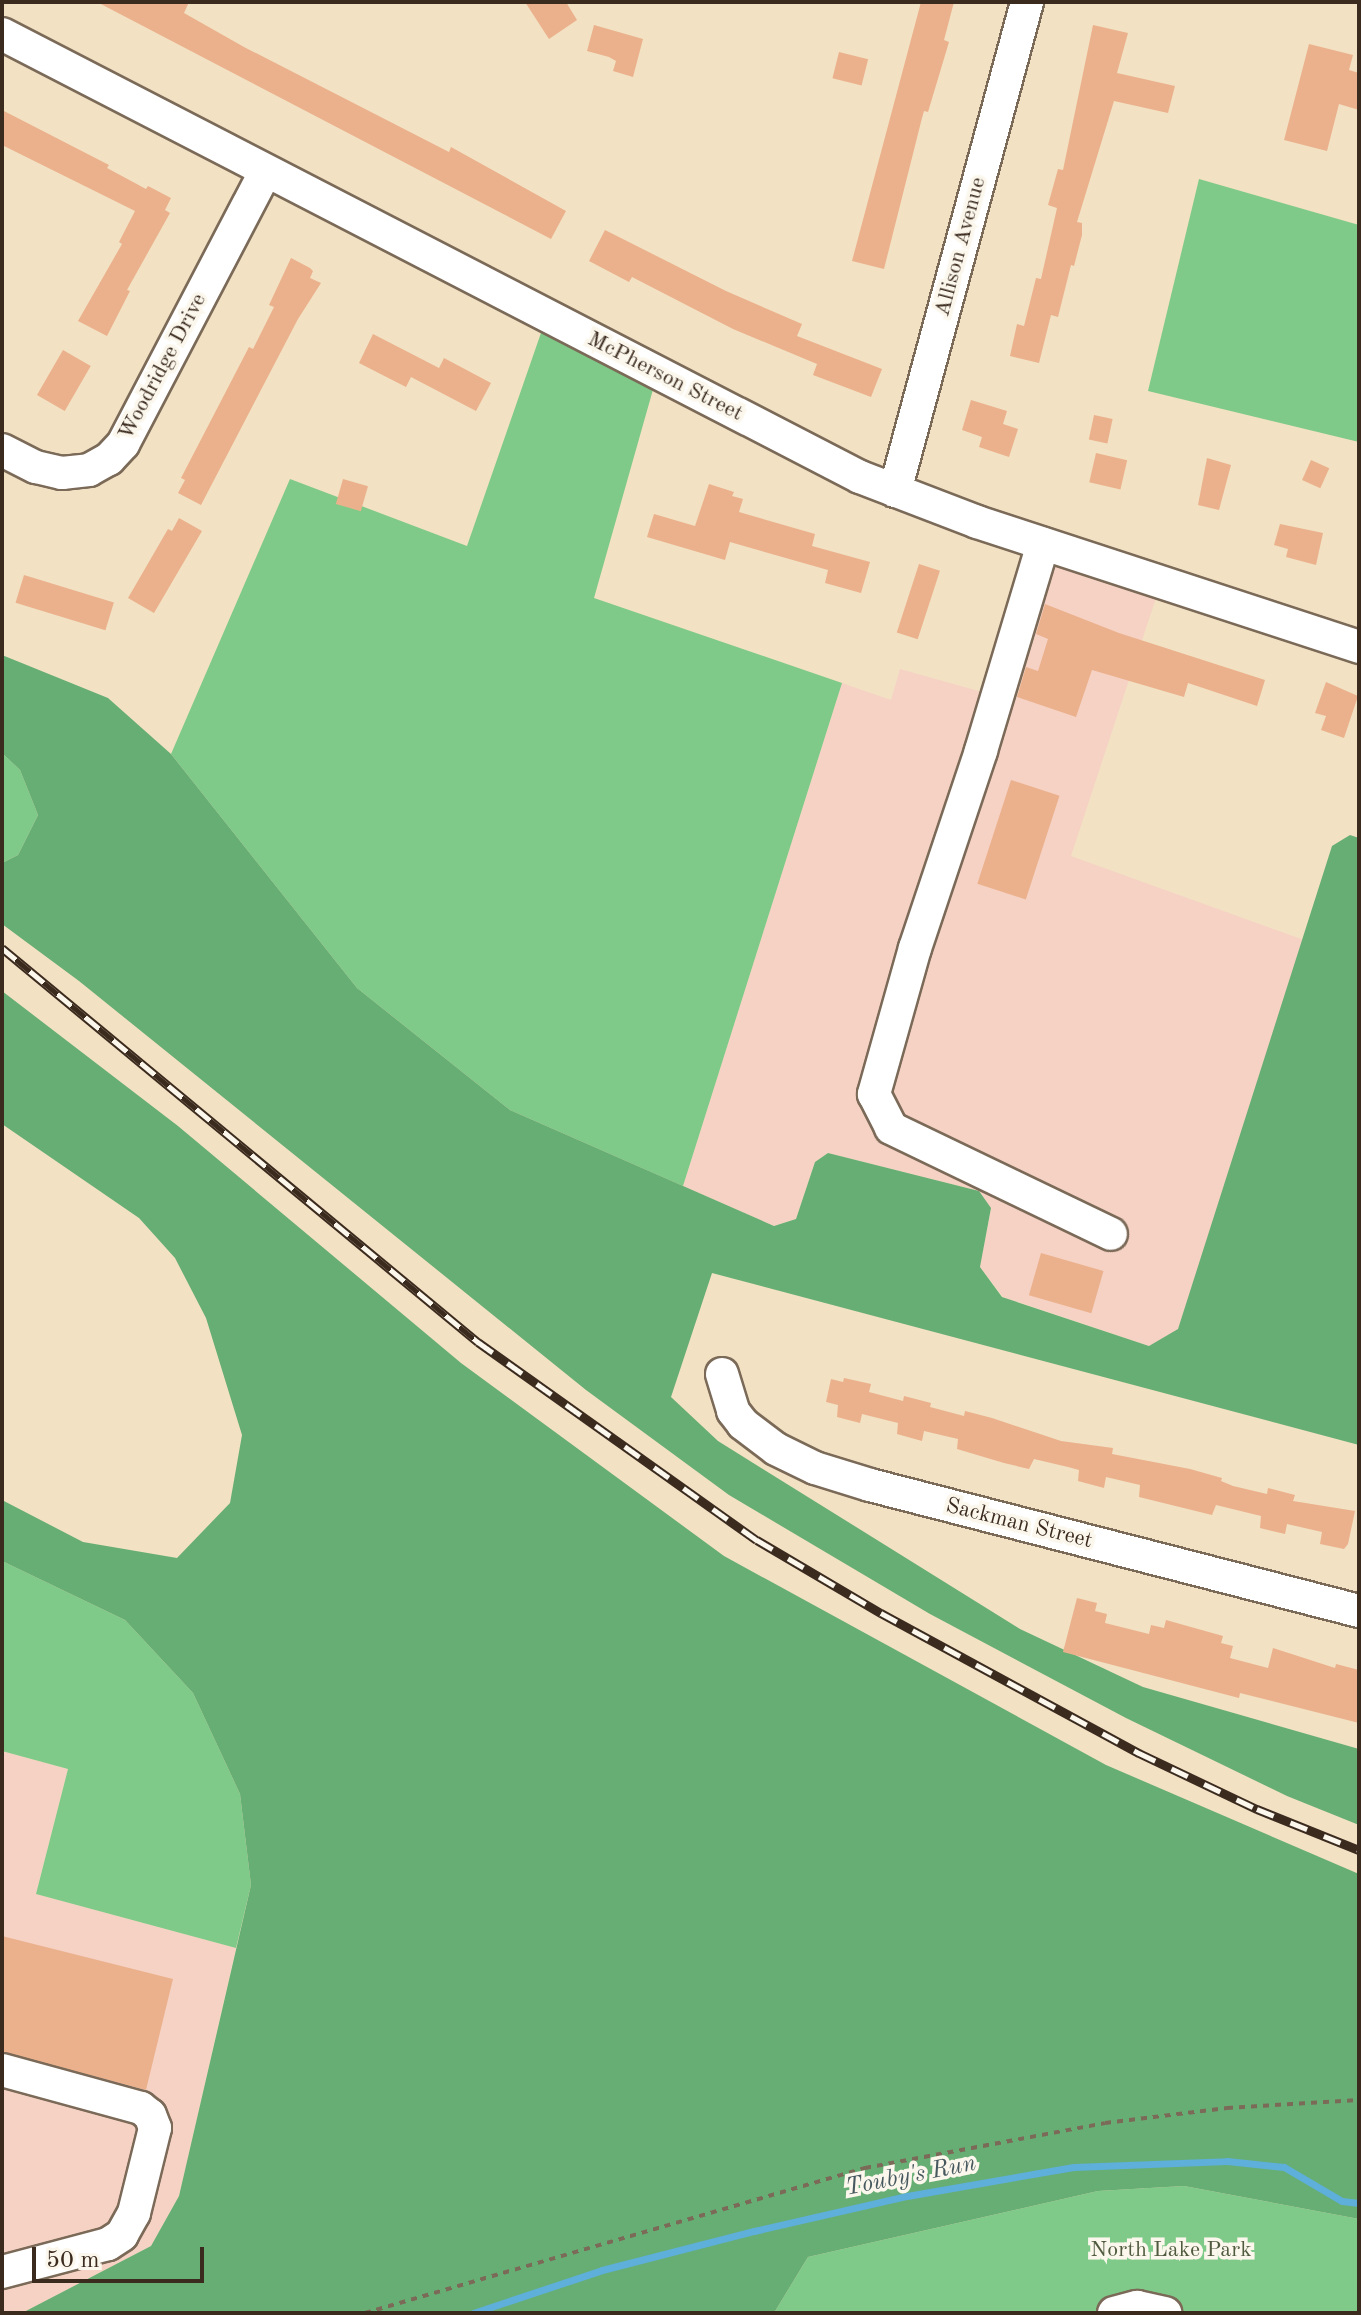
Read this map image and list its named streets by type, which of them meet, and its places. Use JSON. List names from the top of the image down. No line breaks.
{"streets":{"street":["Allison Avenue","Woodridge Drive","McPherson Street","Sackman Street"]},"crossings":[["Allison Avenue","McPherson Street"],["Woodridge Drive","McPherson Street"]],"water":["Touby's Run"],"parks":["North Lake Park"],"scale_bar":"50 m"}
